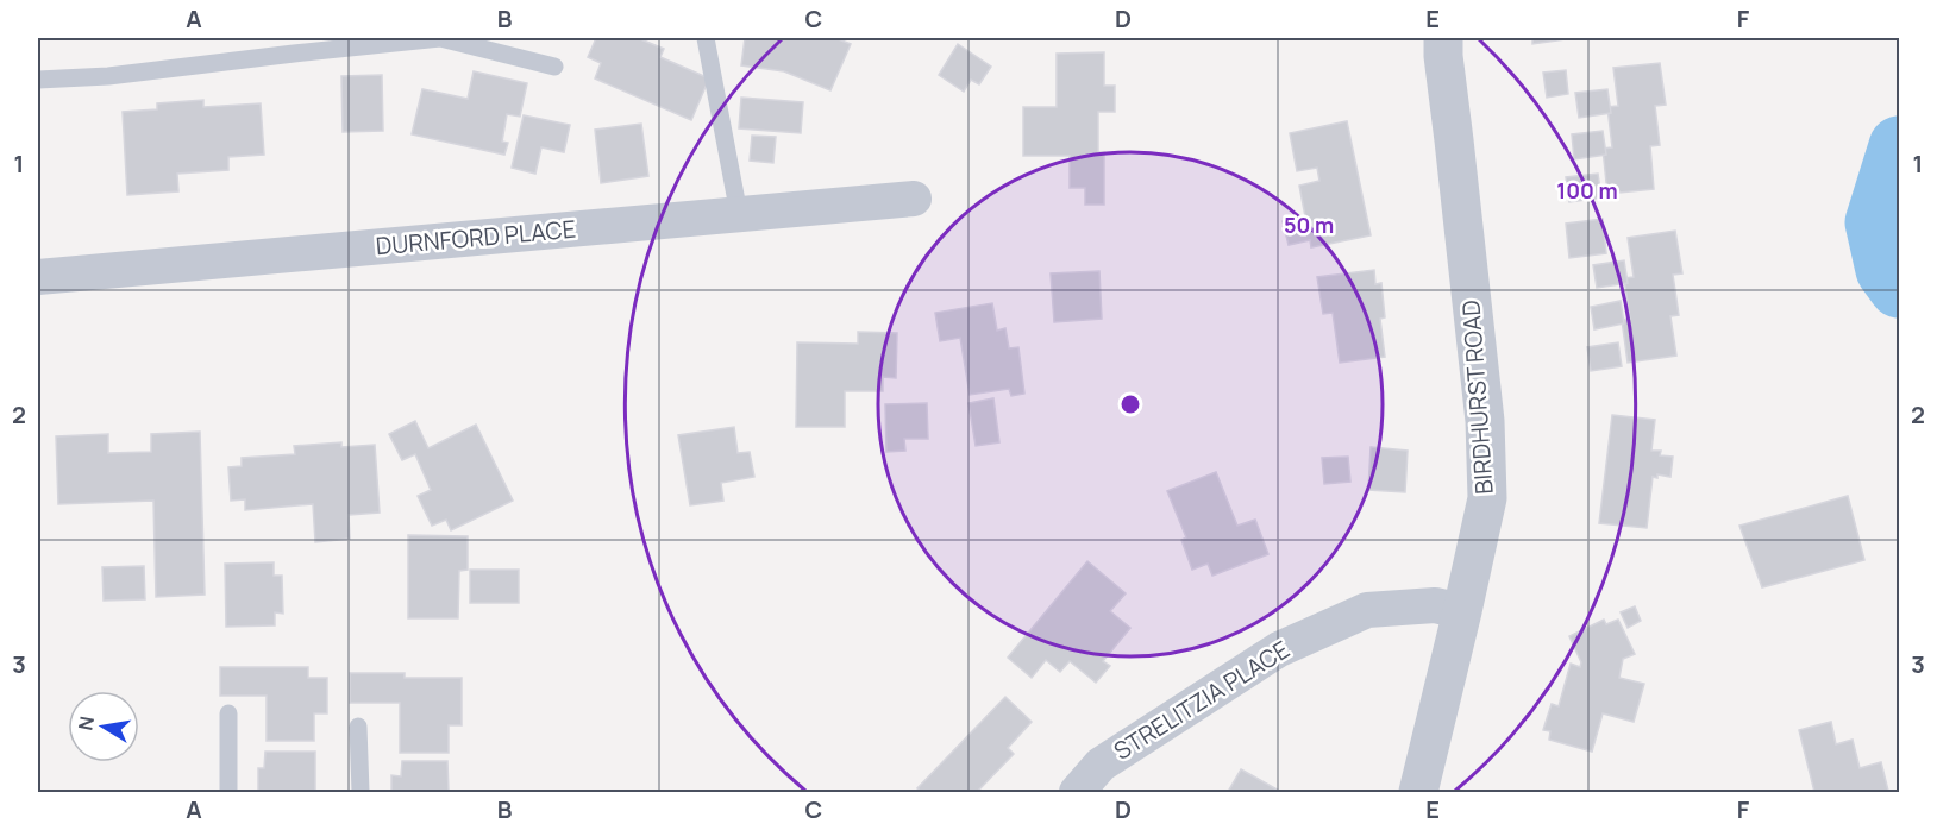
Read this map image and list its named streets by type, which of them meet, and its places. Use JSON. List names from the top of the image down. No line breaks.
{"streets":{"street":["DURNFORD PLACE","BIRDHURST ROAD","STRELITZIA PLACE"]},"crossings":[["BIRDHURST ROAD","STRELITZIA PLACE"]],"north":"left","grid":{"columns":["A","B","C","D","E","F"],"rows":["1","2","3"]},"rings":["100 m","50 m"]}
